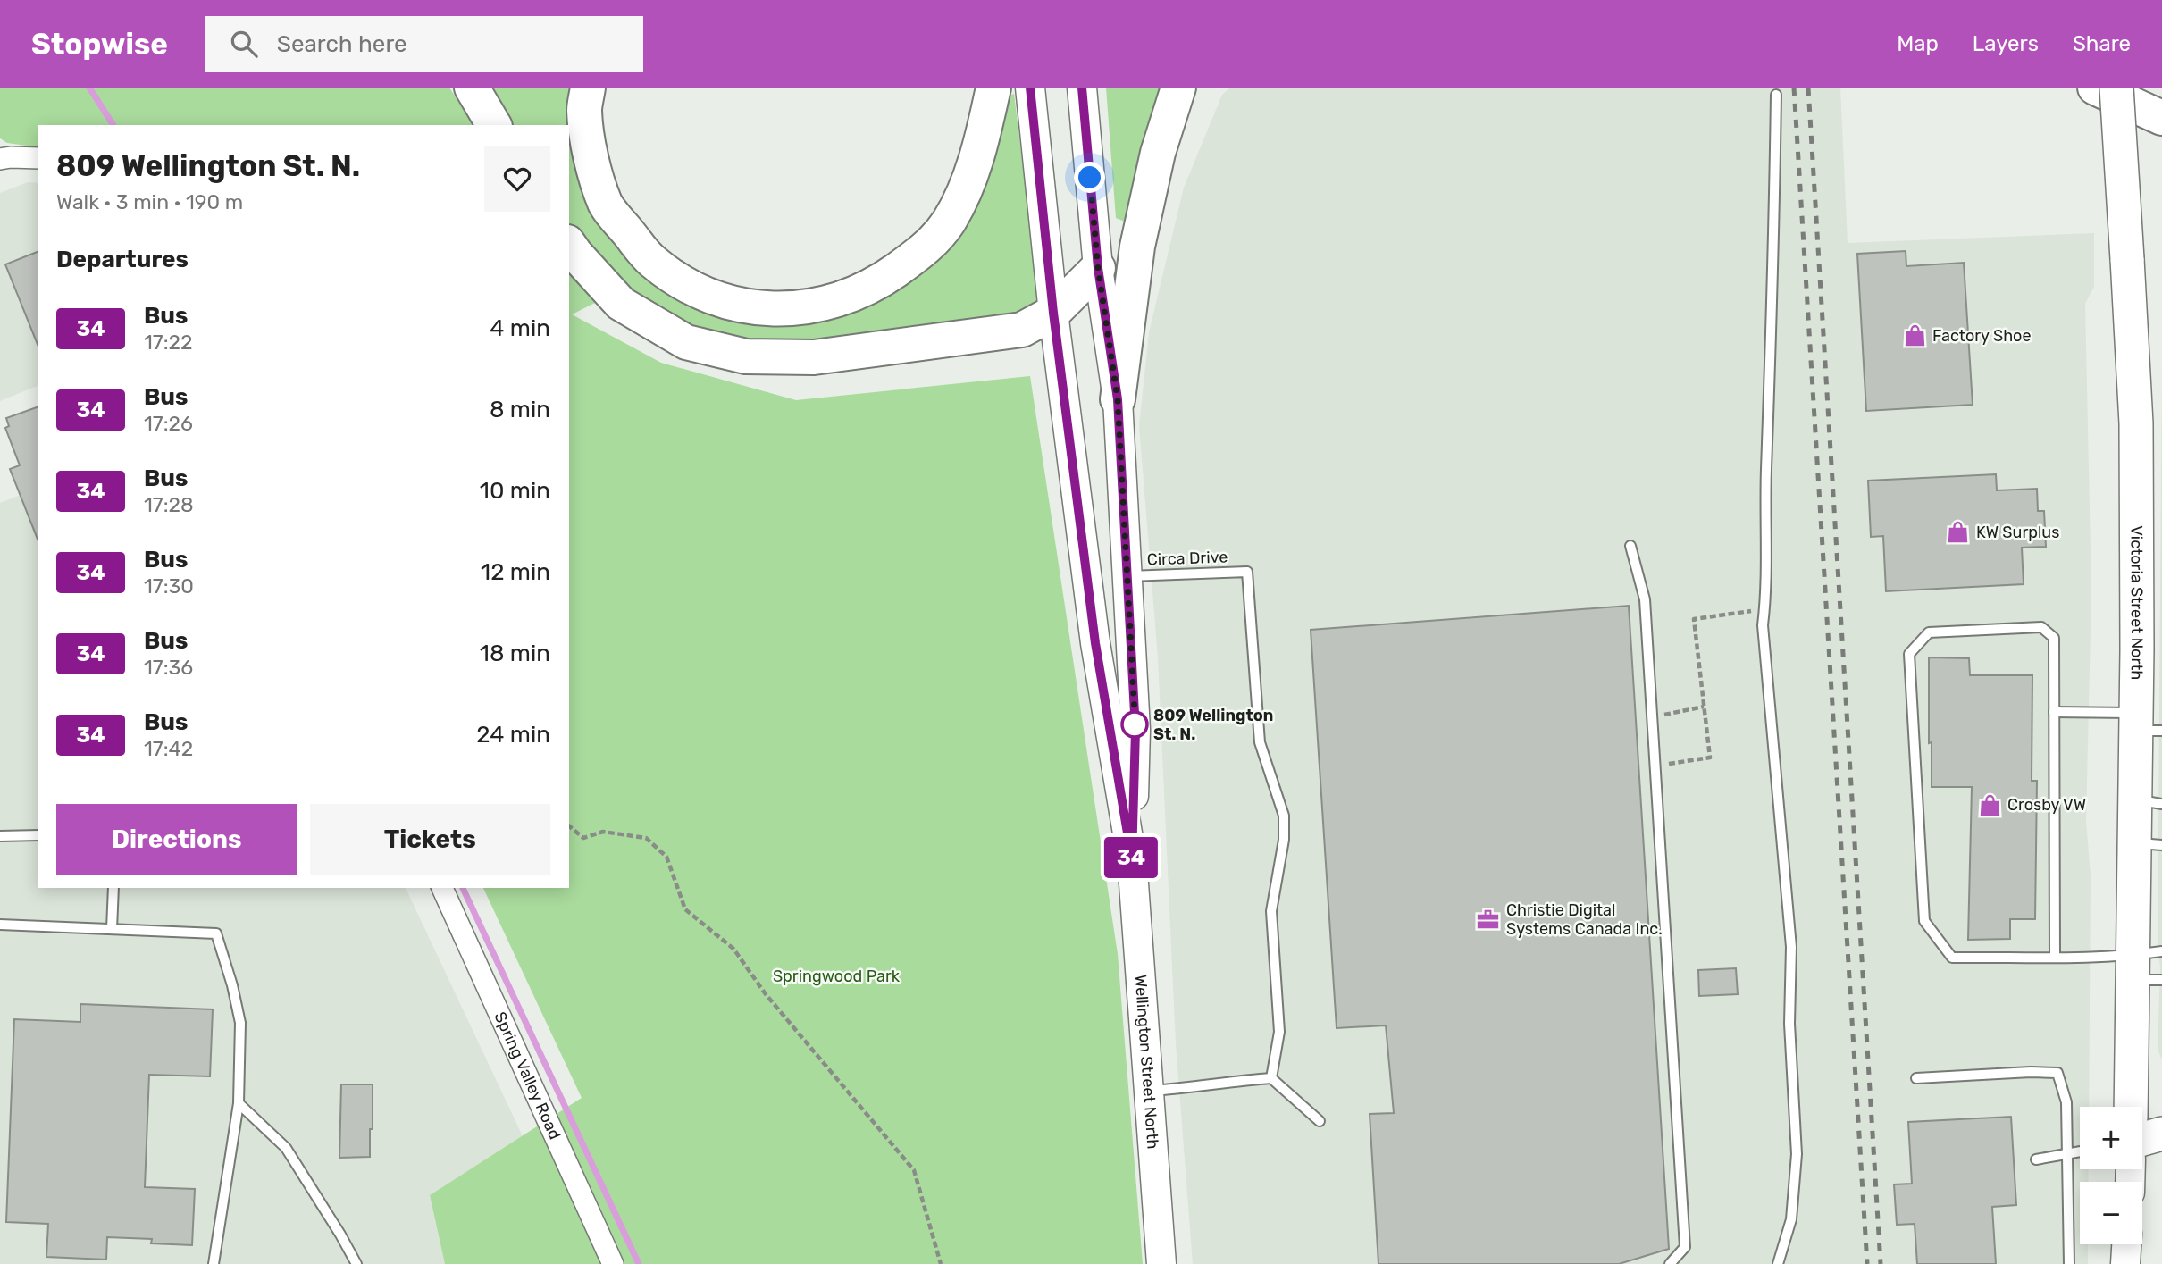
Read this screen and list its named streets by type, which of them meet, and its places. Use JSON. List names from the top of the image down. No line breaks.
{"streets":{"main road":["Victoria Street North"],"street":["Wellington Street North","Spring Valley Road"],"lane":["Circa Drive"]},"crossings":[["Circa Drive","Wellington Street North"]],"parks":["Springwood Park"],"places":{"shop":["Factory Shoe","KW Surplus","Crosby VW"],"other":["809 Wellington St. N."],"office":["Christie Digital Systems Canada Inc."]},"lines":["bus line 34"],"page":{"header":"Stopwise","search":"Search here","nav":["Map","Layers","Share"],"on_map":"34","heading":[["809 Wellington St. N.","Walk · 3 min · 190 m"],"Departures"],"list":[{"mark":"34","name":"Bus","note":"17:22","value":"4 min"},{"mark":"34","name":"Bus","note":"17:26","value":"8 min"},{"mark":"34","name":"Bus","note":"17:28","value":"10 min"},{"mark":"34","name":"Bus","note":"17:30","value":"12 min"},{"mark":"34","name":"Bus","note":"17:36","value":"18 min"},{"mark":"34","name":"Bus","note":"17:42","value":"24 min"}],"buttons":["Directions","Tickets"],"map_buttons":["+","−"]}}
